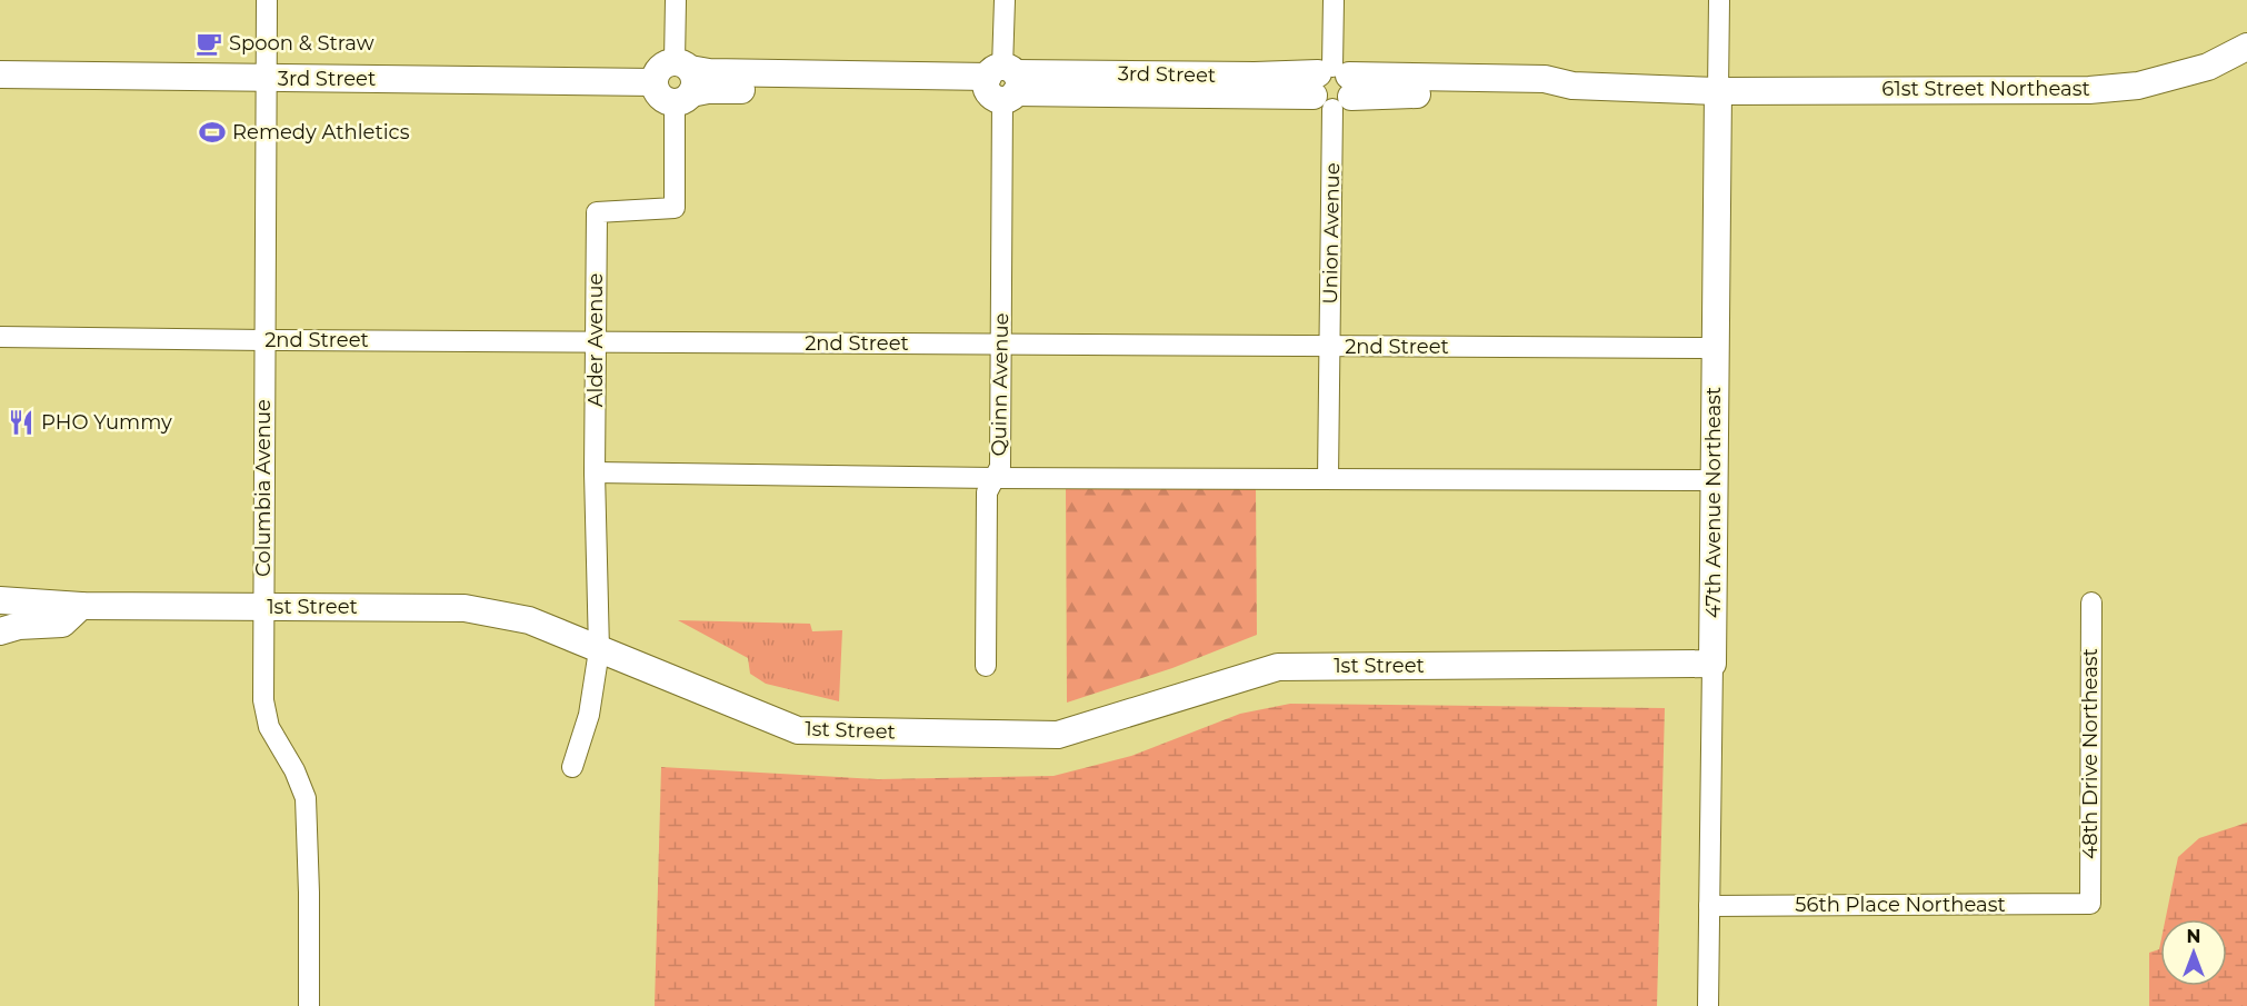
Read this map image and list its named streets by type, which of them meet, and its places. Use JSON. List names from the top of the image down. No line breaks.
{"streets":{"street":["3rd Street","61st Street Northeast","Union Avenue","2nd Street","Alder Avenue","Quinn Avenue","Columbia Avenue","47th Avenue Northeast","1st Street","48th Drive Northeast","56th Place Northeast"]},"crossings":[["3rd Street","61st Street Northeast"],["3rd Street","Union Avenue"],["3rd Street","Alder Avenue"],["3rd Street","Quinn Avenue"],["3rd Street","Columbia Avenue"],["3rd Street","47th Avenue Northeast"],["61st Street Northeast","47th Avenue Northeast"],["Union Avenue","2nd Street"],["2nd Street","Alder Avenue"],["2nd Street","Quinn Avenue"],["2nd Street","Columbia Avenue"],["2nd Street","47th Avenue Northeast"],["Alder Avenue","1st Street"],["Columbia Avenue","1st Street"],["47th Avenue Northeast","1st Street"],["47th Avenue Northeast","56th Place Northeast"],["48th Drive Northeast","56th Place Northeast"]],"places":{"cafe":["Spoon & Straw"],"sports":["Remedy Athletics"],"restaurant":["PHO Yummy"]},"north":"top"}
